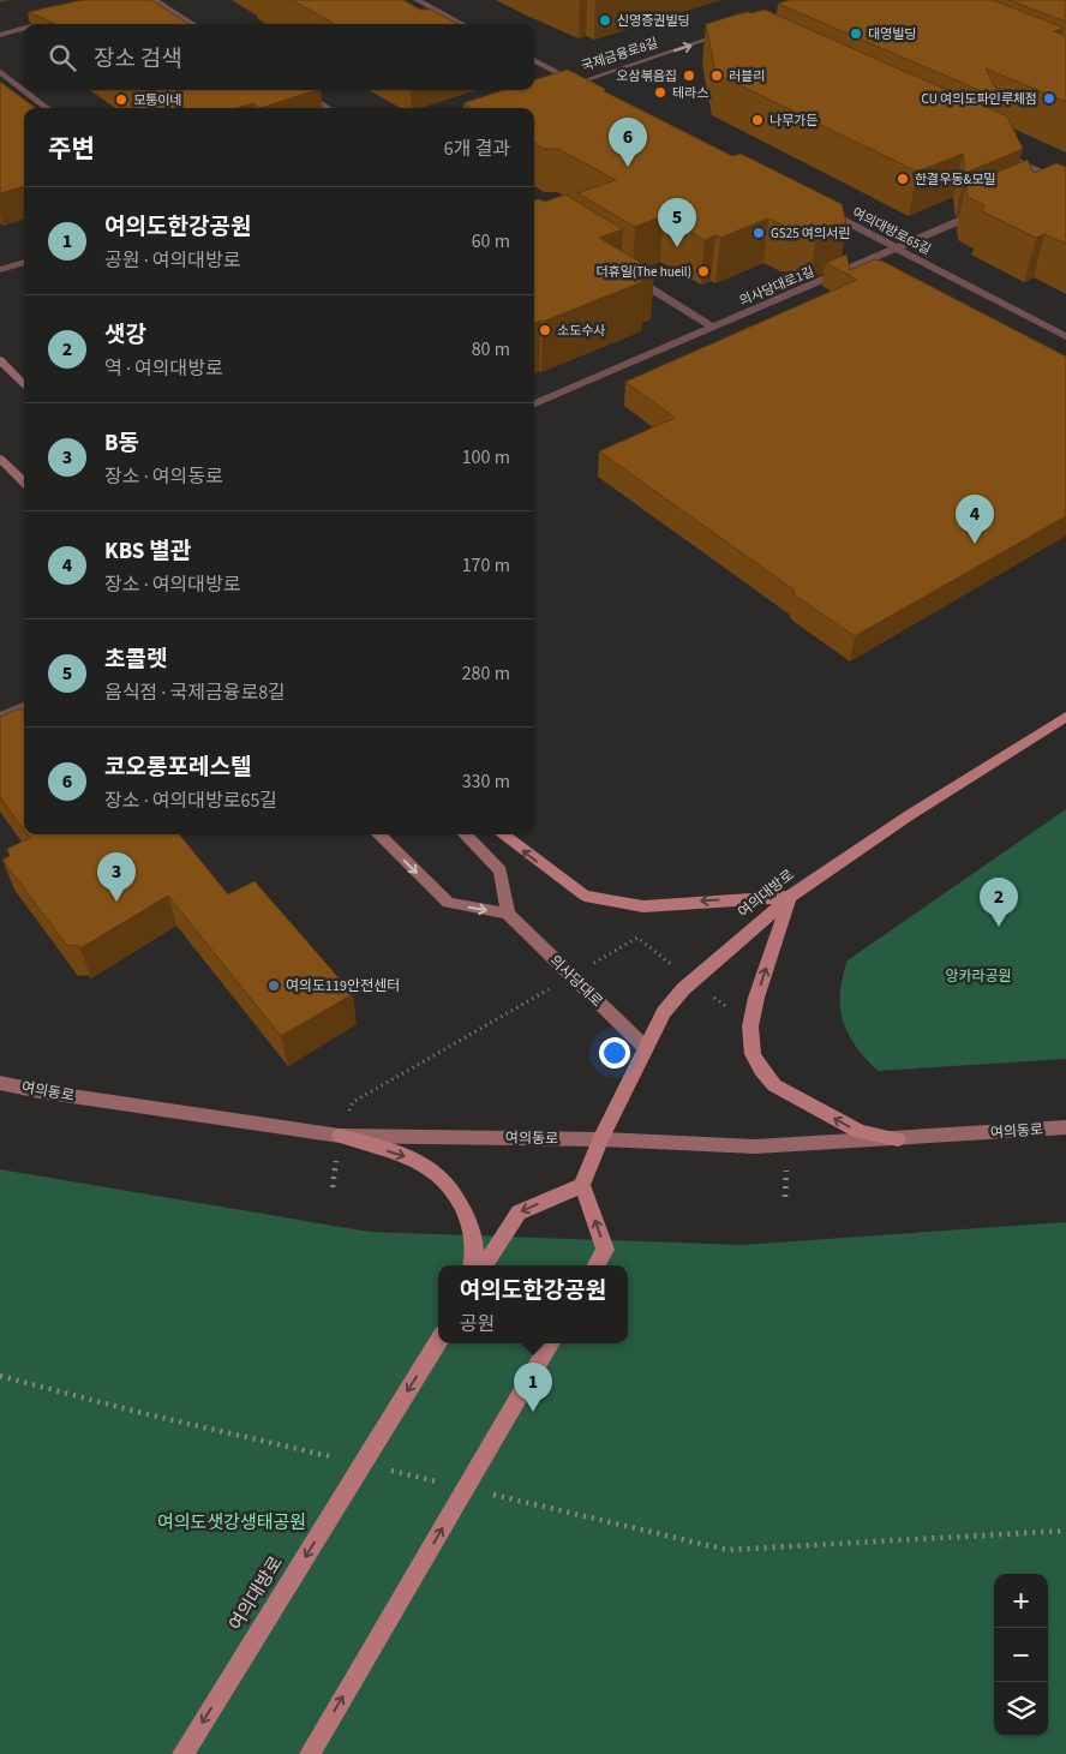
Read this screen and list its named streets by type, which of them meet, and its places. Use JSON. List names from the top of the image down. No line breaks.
{"streets":{"main road":["여의대방로","의사당대로","여의동로"],"street":["국제금융로8길","여의대방로65길","의사당대로1길"]},"crossings":[["여의대방로65길","의사당대로1길"],["여의대방로","의사당대로"],["여의대방로","여의동로"]],"one_way":["국제금융로8길"],"parks":["앙카라공원","여의도샛강생태공원"],"places":["신영증권빌딩","대영빌딩","오삼볶음집","러블리","테라스","CU 여의도파인루체점","모퉁이네","나무가든","한결우동&모밀","GS25 여의서린","더휴일(The hueil)","소도수사","여의도119안전센터"],"page":{"search":"장소 검색","heading":["주변","6개 결과"],"pins":["6","5","4","3","2","1"],"list":[{"mark":"1","name":"여의도한강공원","note":"공원 · 여의대방로","value":"60 m"},{"mark":"2","name":"샛강","note":"역 · 여의대방로","value":"80 m"},{"mark":"3","name":"B동","note":"장소 · 여의동로","value":"100 m"},{"mark":"4","name":"KBS 별관","note":"장소 · 여의대방로","value":"170 m"},{"mark":"5","name":"초콜렛","note":"음식점 · 국제금융로8길","value":"280 m"},{"mark":"6","name":"코오롱포레스텔","note":"장소 · 여의대방로65길","value":"330 m"}],"popup":["여의도한강공원","공원"],"map_buttons":["+","−"]}}
